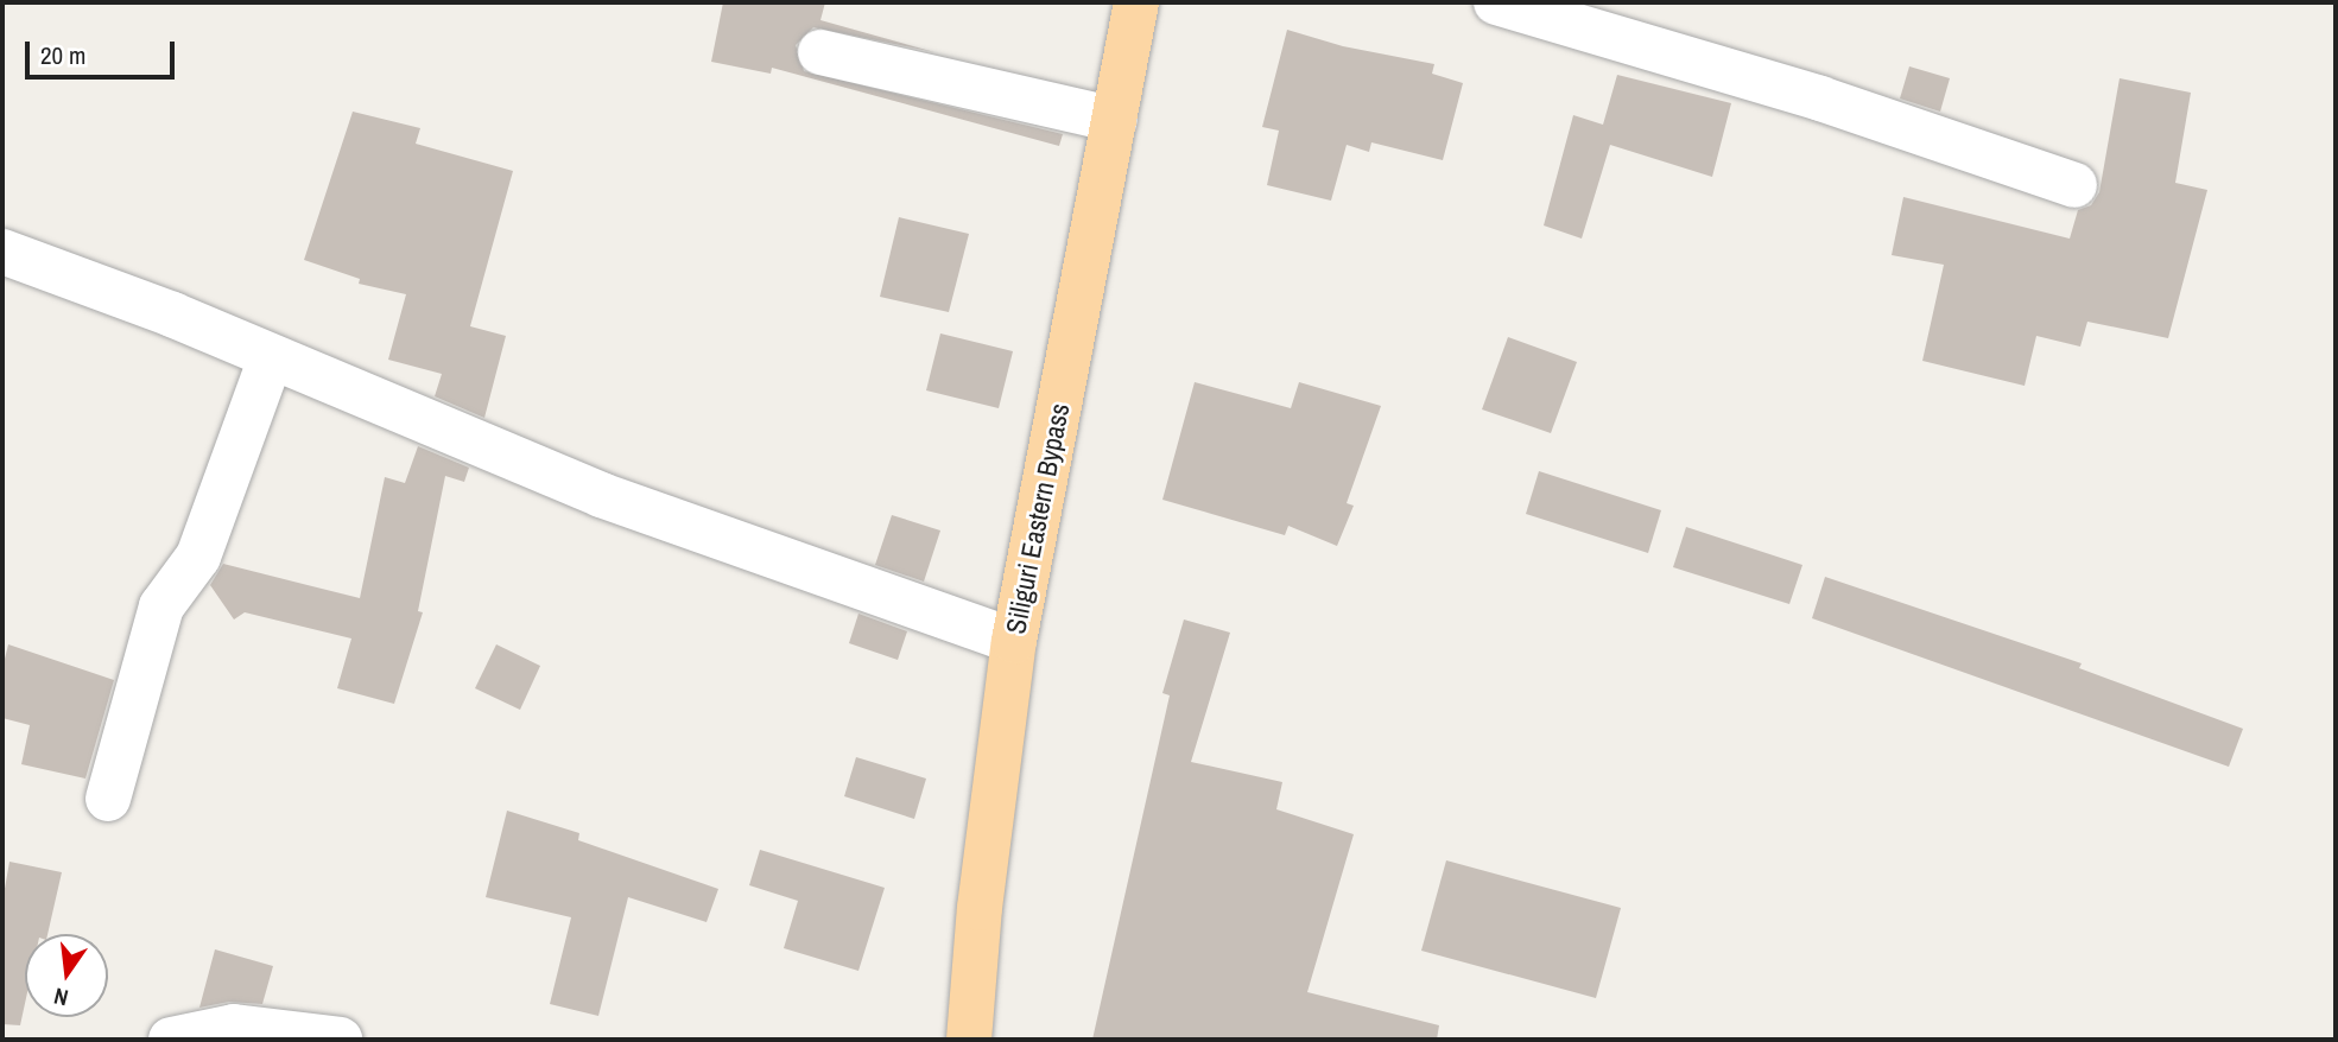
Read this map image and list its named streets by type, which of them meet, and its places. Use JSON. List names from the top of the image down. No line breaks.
{"streets":{"main road":["Siliguri Eastern Bypass"]},"scale_bar":"20 m","north":"bottom"}
